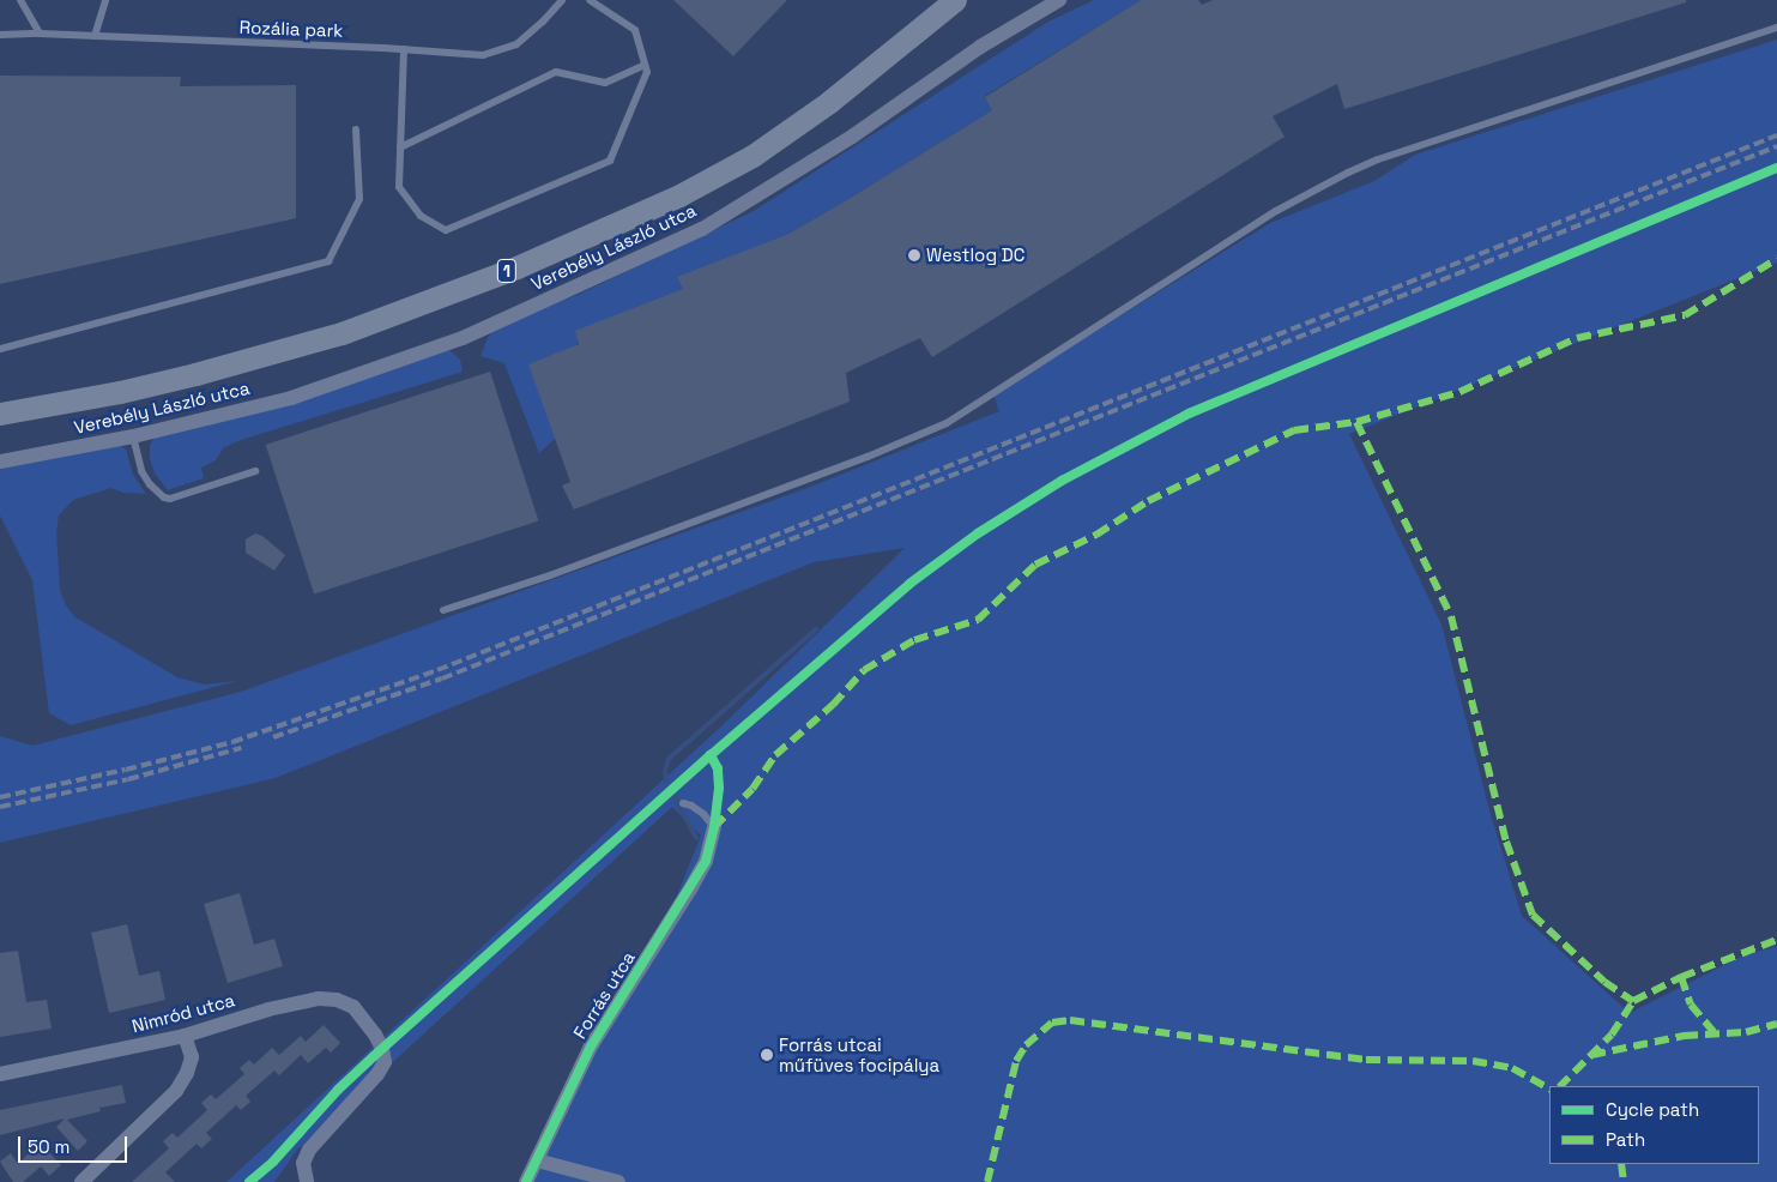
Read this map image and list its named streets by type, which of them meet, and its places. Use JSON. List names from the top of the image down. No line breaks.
{"streets":{"main road":["1"],"street":["Verebély László utca","Forrás utca","Nimród utca"],"lane":["Rozália park"]},"places":["Westlog DC","Forrás utcai műfüves focipálya"],"legend":["Cycle path","Path"],"scale_bar":"50 m"}
